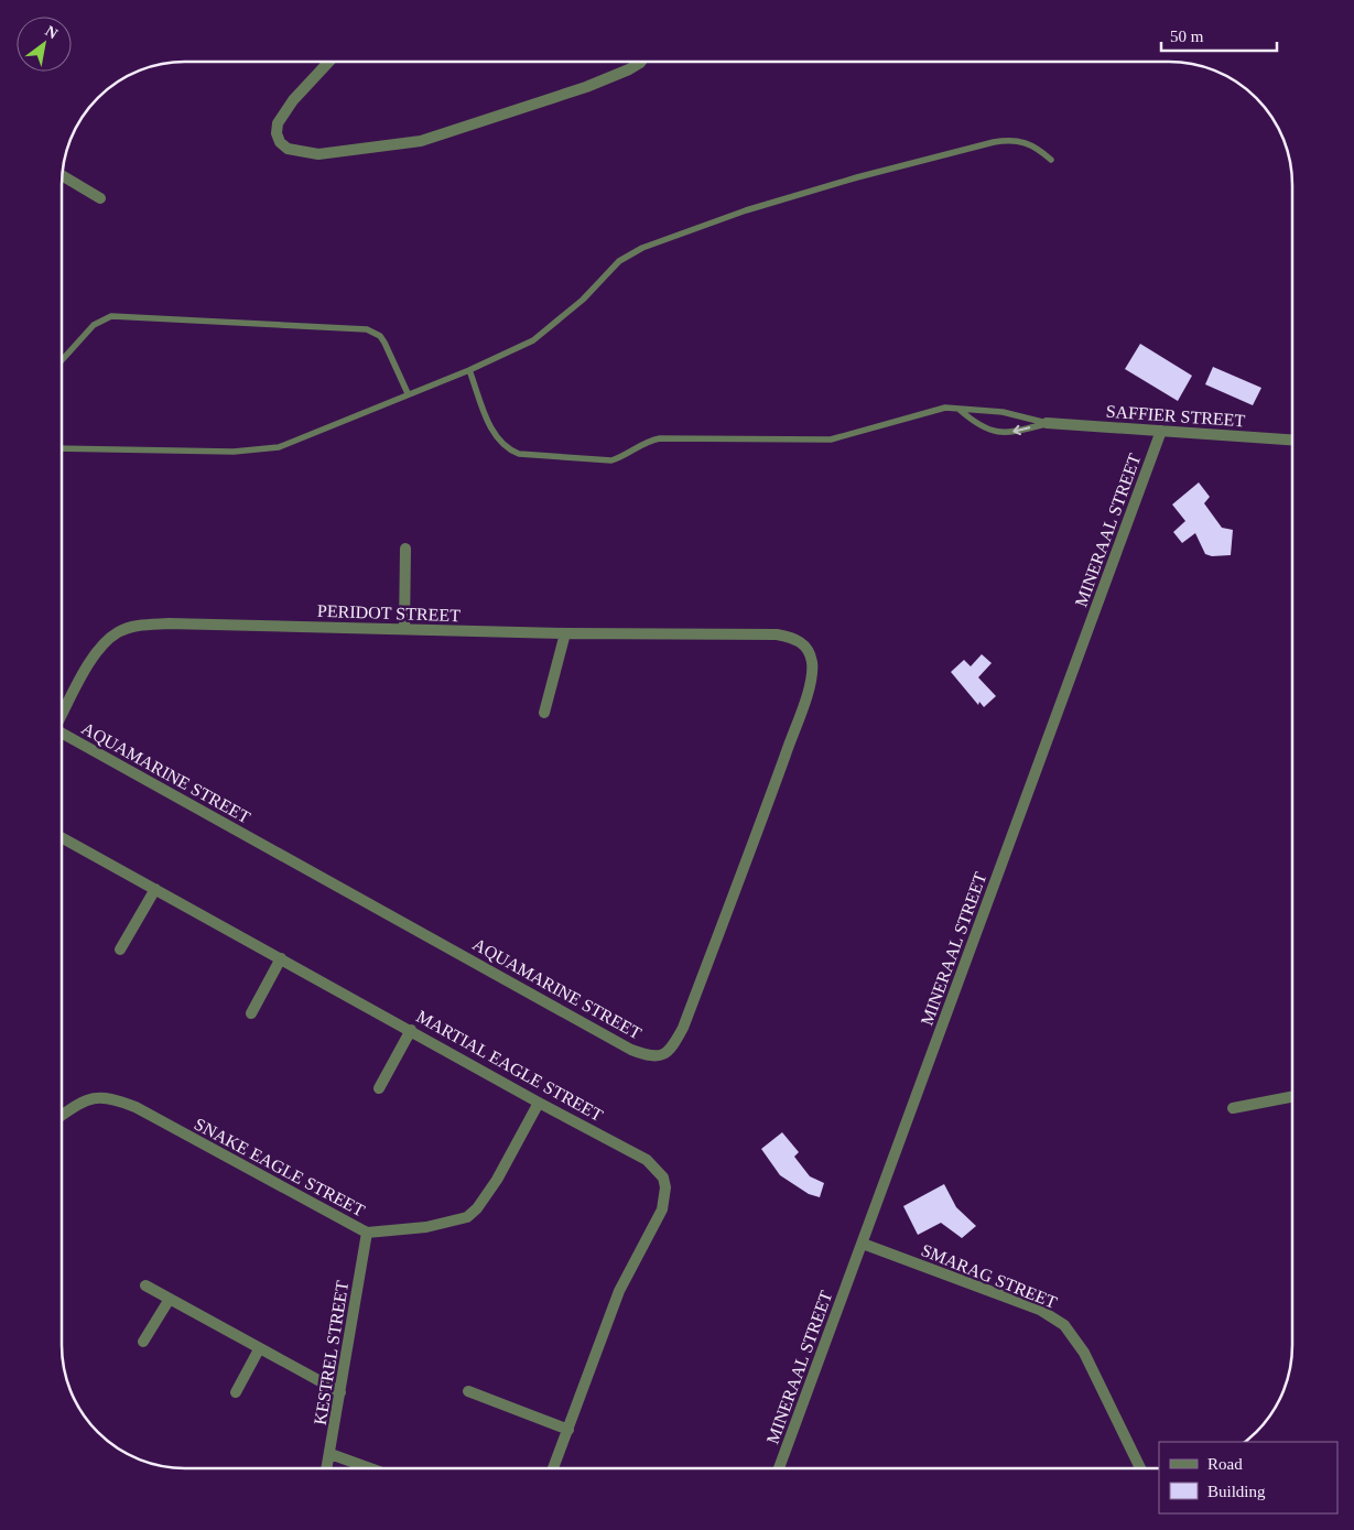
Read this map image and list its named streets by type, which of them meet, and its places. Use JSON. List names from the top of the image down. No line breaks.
{"streets":{"street":["SAFFIER STREET","MINERAAL STREET","PERIDOT STREET","AQUAMARINE STREET","MARTIAL EAGLE STREET","SNAKE EAGLE STREET","SMARAG STREET","KESTREL STREET"]},"crossings":[["SAFFIER STREET","MINERAAL STREET"],["MINERAAL STREET","SMARAG STREET"],["PERIDOT STREET","AQUAMARINE STREET"],["MARTIAL EAGLE STREET","SNAKE EAGLE STREET"],["SNAKE EAGLE STREET","KESTREL STREET"]],"legend":["Road","Building"],"scale_bar":"50 m","north":"top right"}
